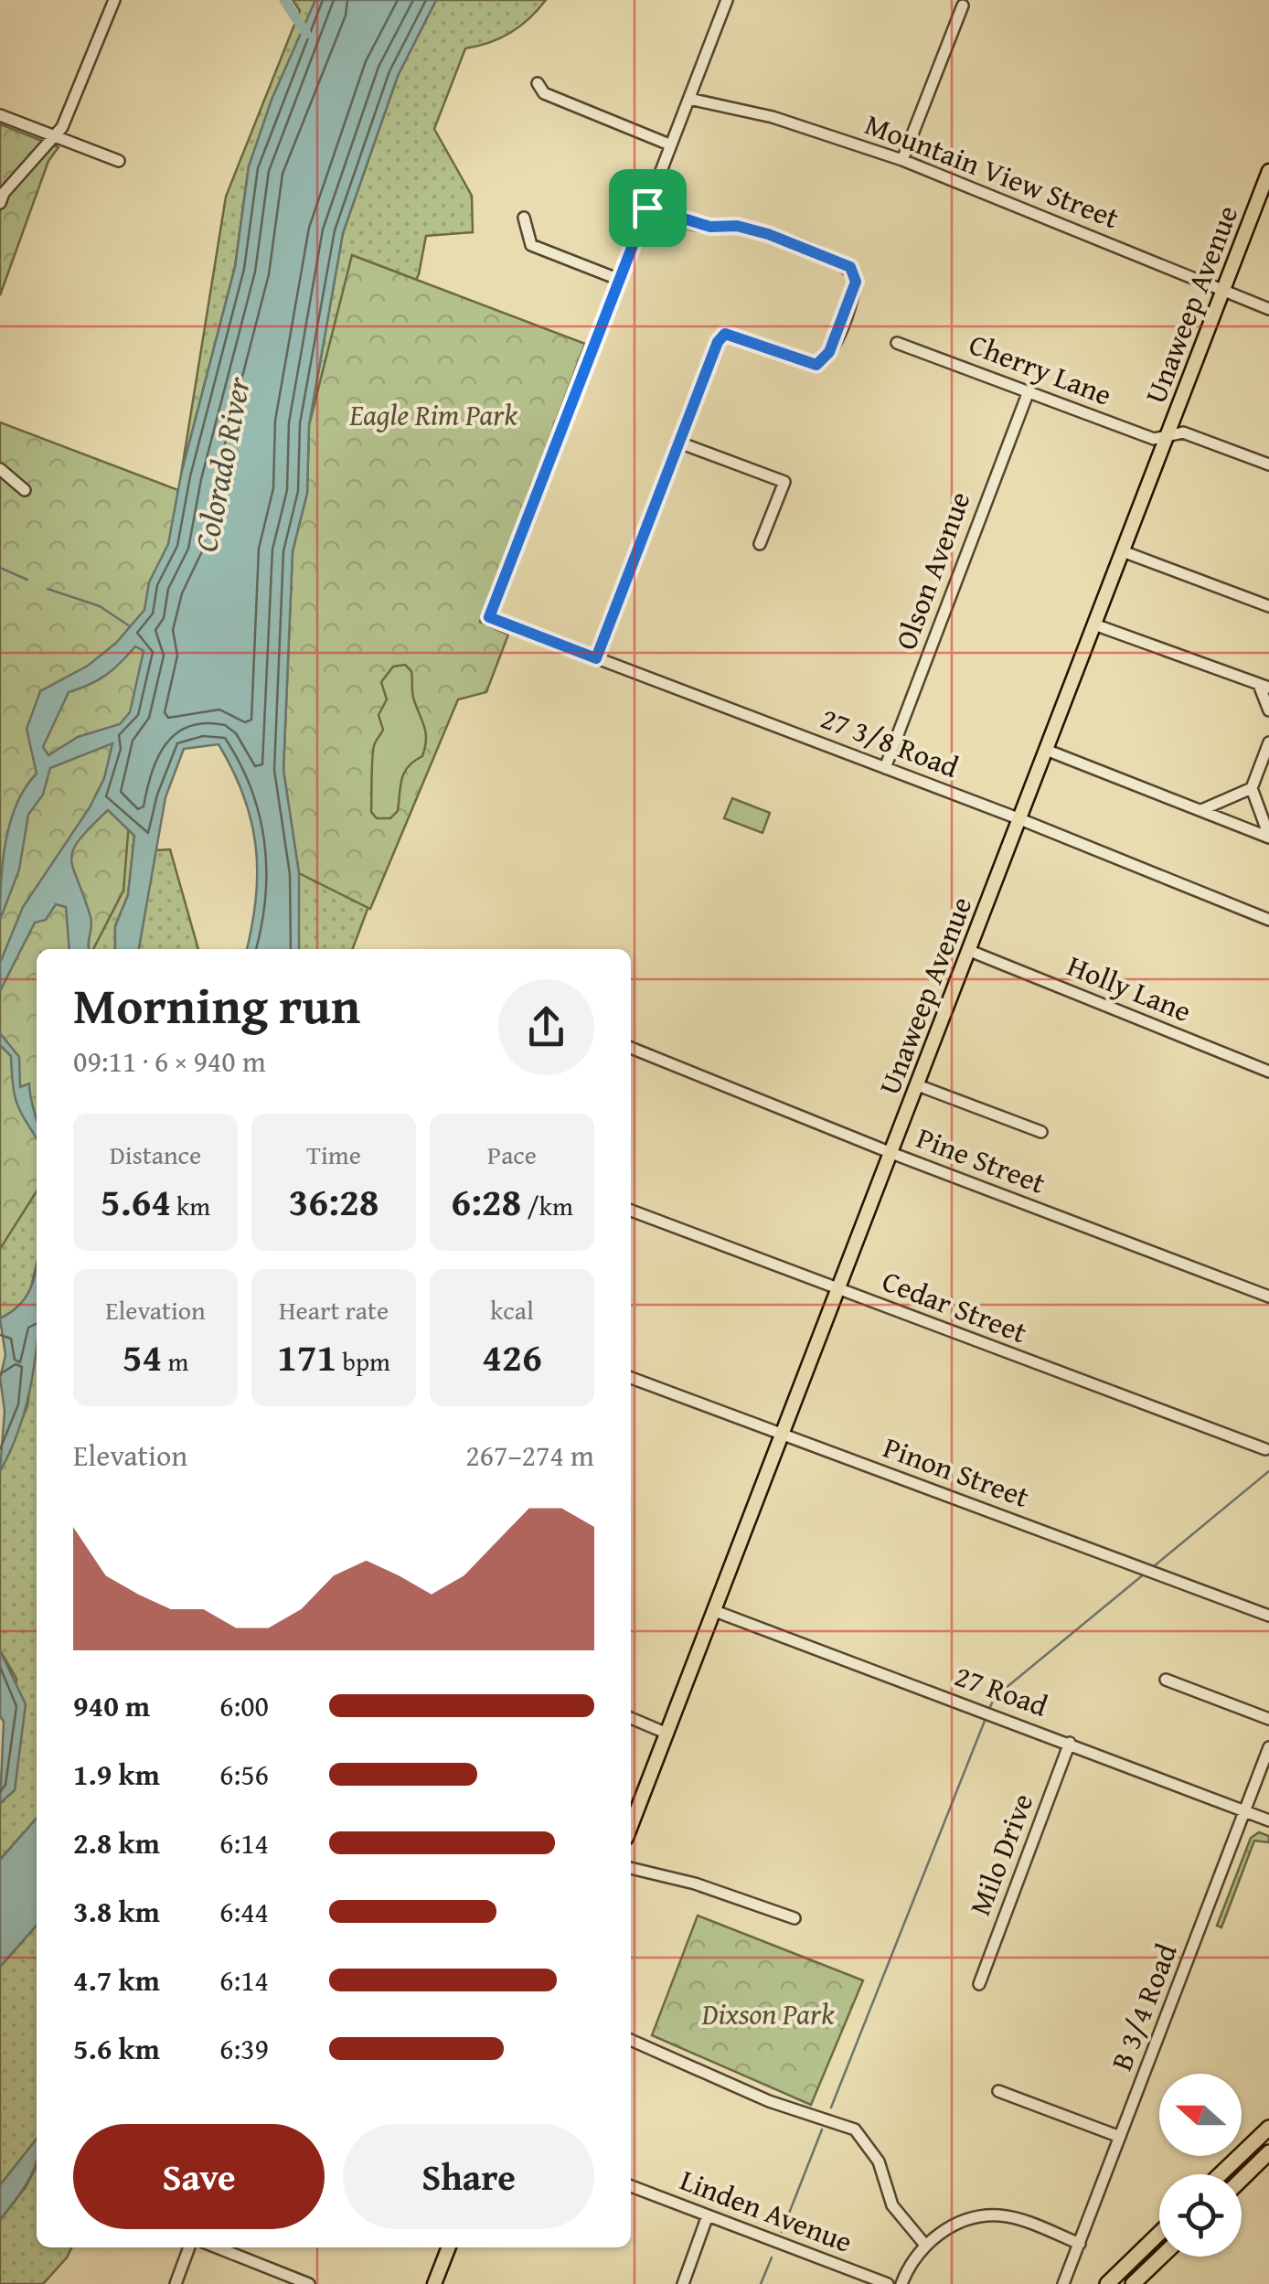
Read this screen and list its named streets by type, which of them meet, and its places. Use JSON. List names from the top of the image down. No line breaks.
{"streets":{"main road":["Unaweep Avenue"],"street":["Mountain View Street","Cherry Lane","Olson Avenue","27 3/8 Road","Holly Lane","Pine Street","Cedar Street","Pinon Street","27 Road","Milo Drive","B 3/4 Road","Linden Avenue"]},"crossings":[["Mountain View Street","Unaweep Avenue"],["Unaweep Avenue","Cherry Lane"],["Unaweep Avenue","27 3/8 Road"],["Unaweep Avenue","Holly Lane"],["Unaweep Avenue","Pine Street"],["Unaweep Avenue","Cedar Street"],["Unaweep Avenue","Pinon Street"],["Unaweep Avenue","27 Road"],["Cherry Lane","Olson Avenue"],["Olson Avenue","27 3/8 Road"],["27 Road","Milo Drive"],["27 Road","B 3/4 Road"]],"water":["Colorado River"],"parks":["Eagle Rim Park","Dixson Park"],"north":"left","page":{"heading":["Morning run","09:11 · 6 × 940 m"],"stats":[["Distance","5.64 km"],["Time","36:28"],["Pace","6:28 /km"],["Elevation","54 m"],["Heart rate","171 bpm"],["kcal","426"]],"chart":["Elevation","267–274 m"],"list":[{"name":"940 m","note":"6:00"},{"name":"1.9 km","note":"6:56"},{"name":"2.8 km","note":"6:14"},{"name":"3.8 km","note":"6:44"},{"name":"4.7 km","note":"6:14"},{"name":"5.6 km","note":"6:39"}],"buttons":["Save","Share"]}}
